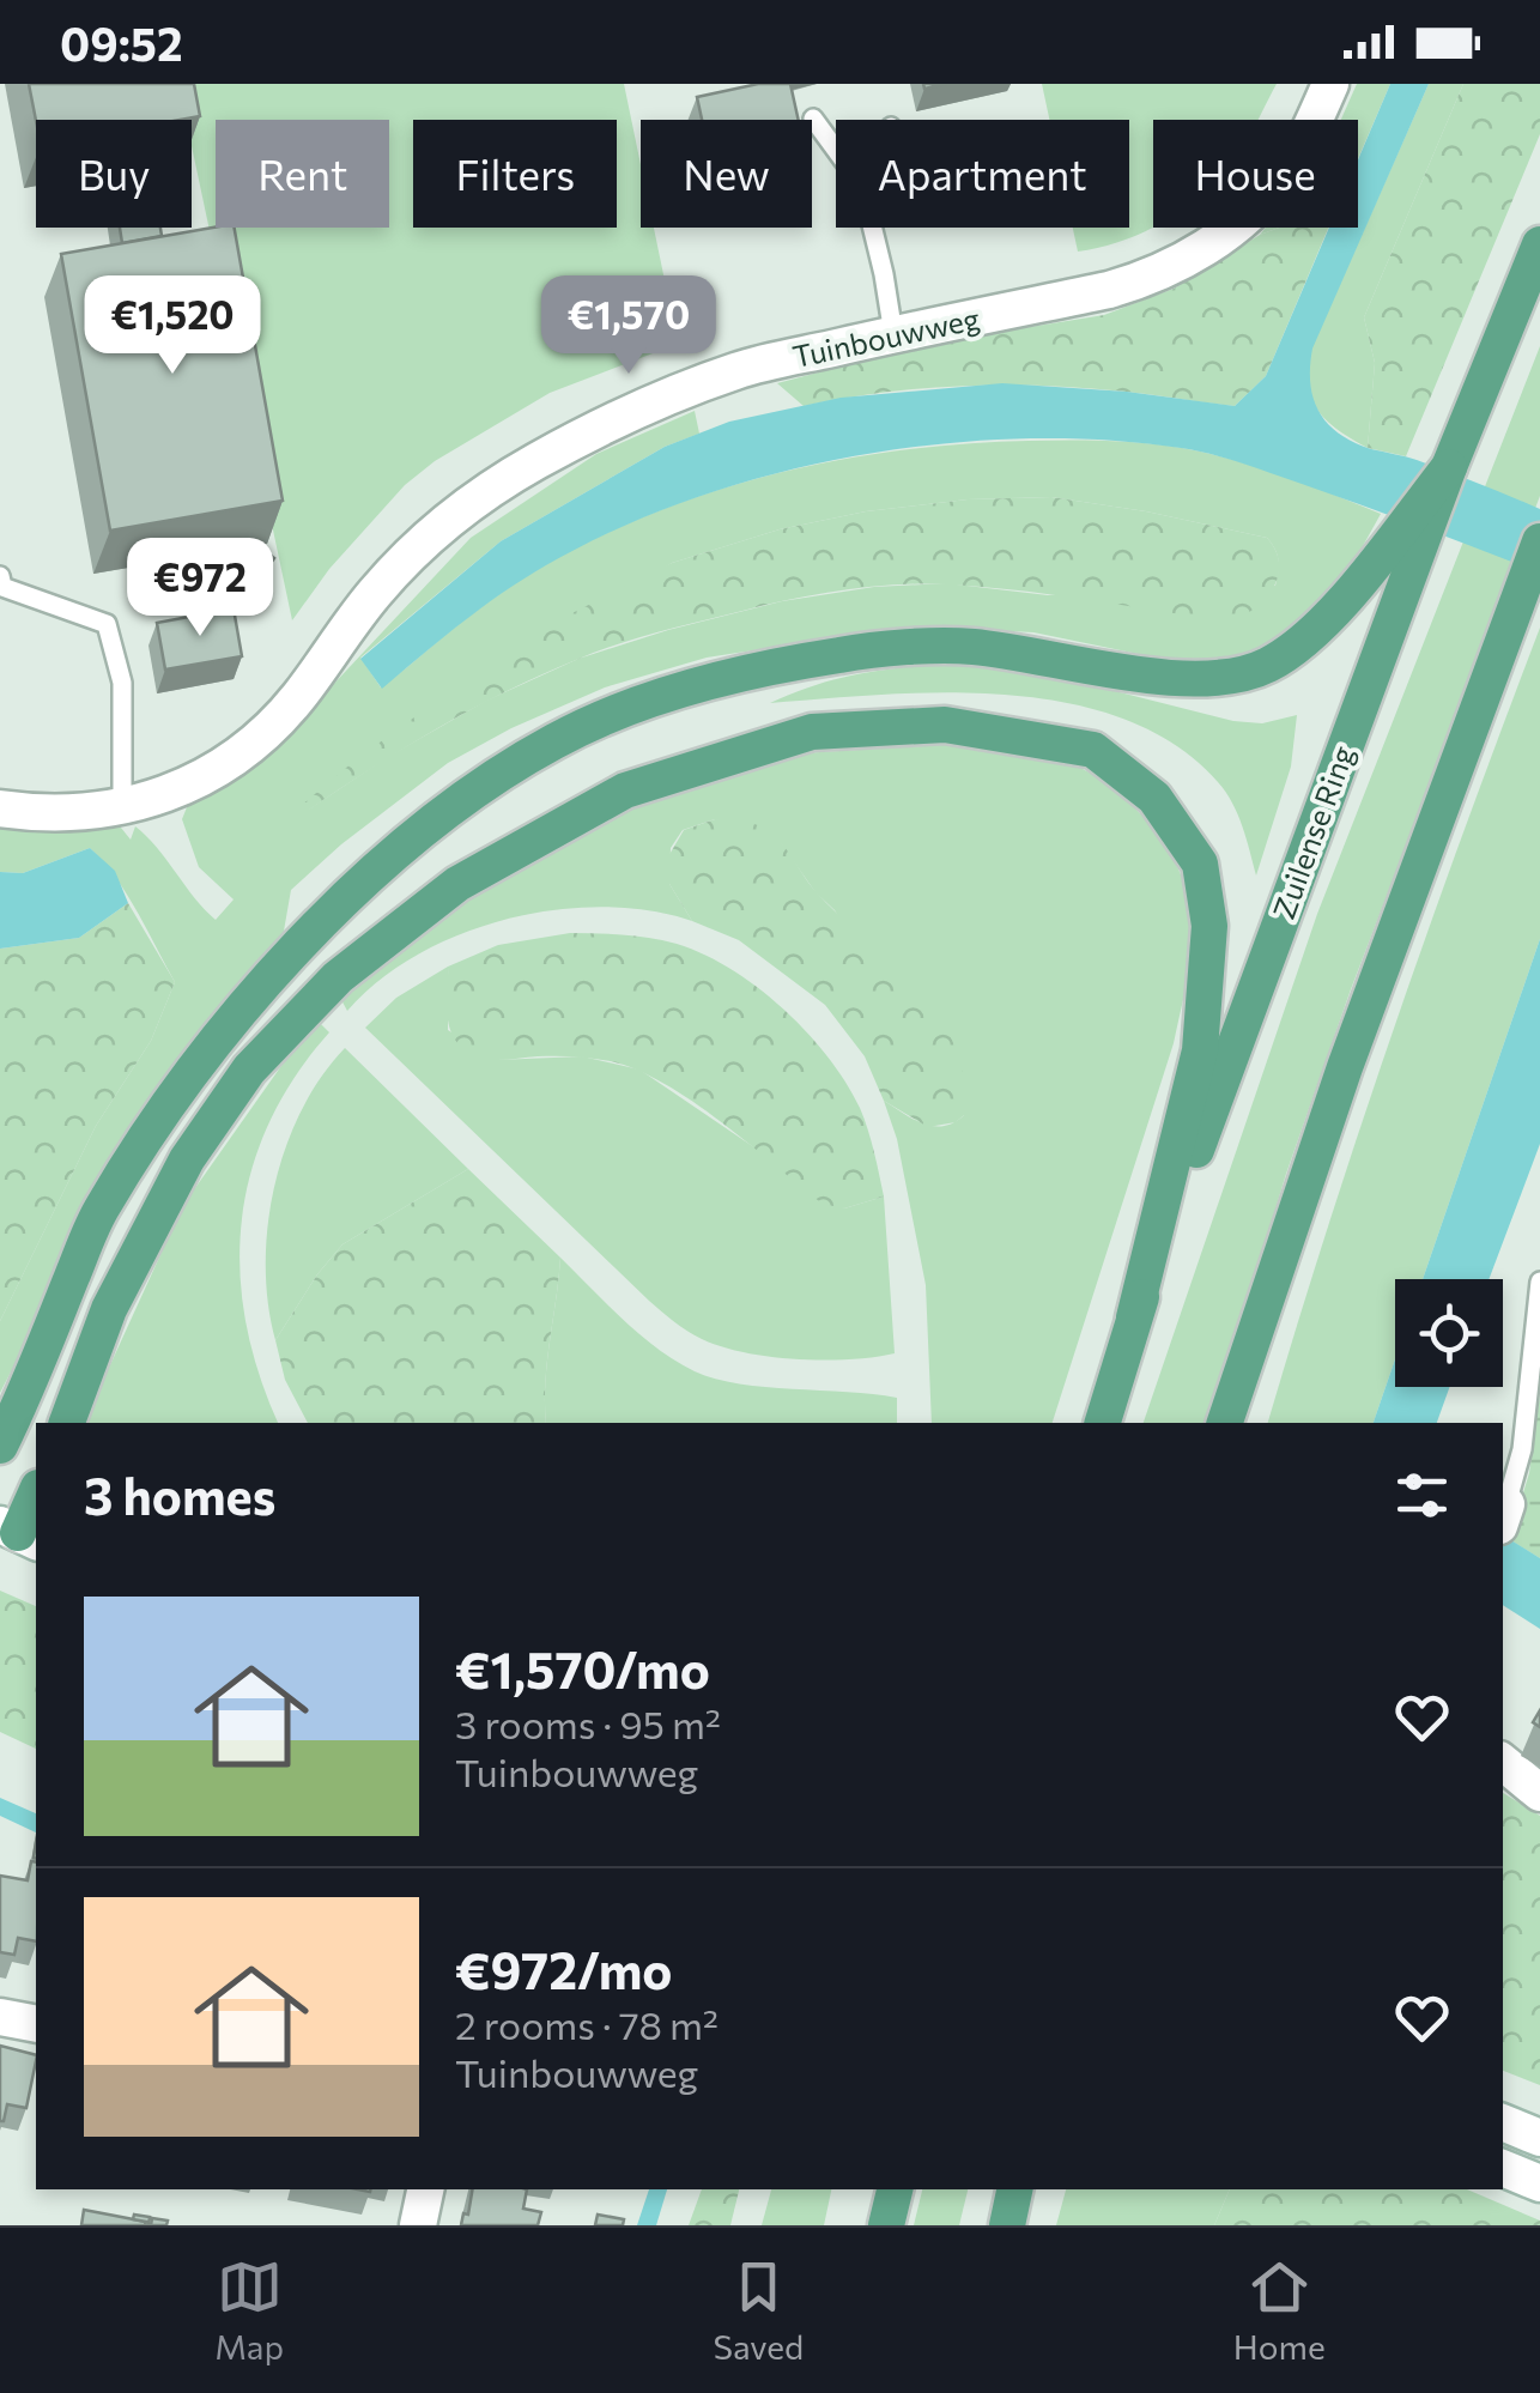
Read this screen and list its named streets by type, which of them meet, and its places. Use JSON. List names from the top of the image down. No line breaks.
{"streets":{"main road":["Zuilense Ring"],"street":["Tuinbouwweg"]},"page":{"status":"09:52","chip":["Buy","Rent","Filters","New","Apartment","House"],"price":["€1,520","€1,570","€972"],"heading":"3 homes","list":[{"name":"€1,570/mo","note":"3 rooms · 95 m² · Tuinbouwweg"},{"name":"€972/mo","note":"2 rooms · 78 m² · Tuinbouwweg"}],"tabs":["Map","Saved","Home"]}}
